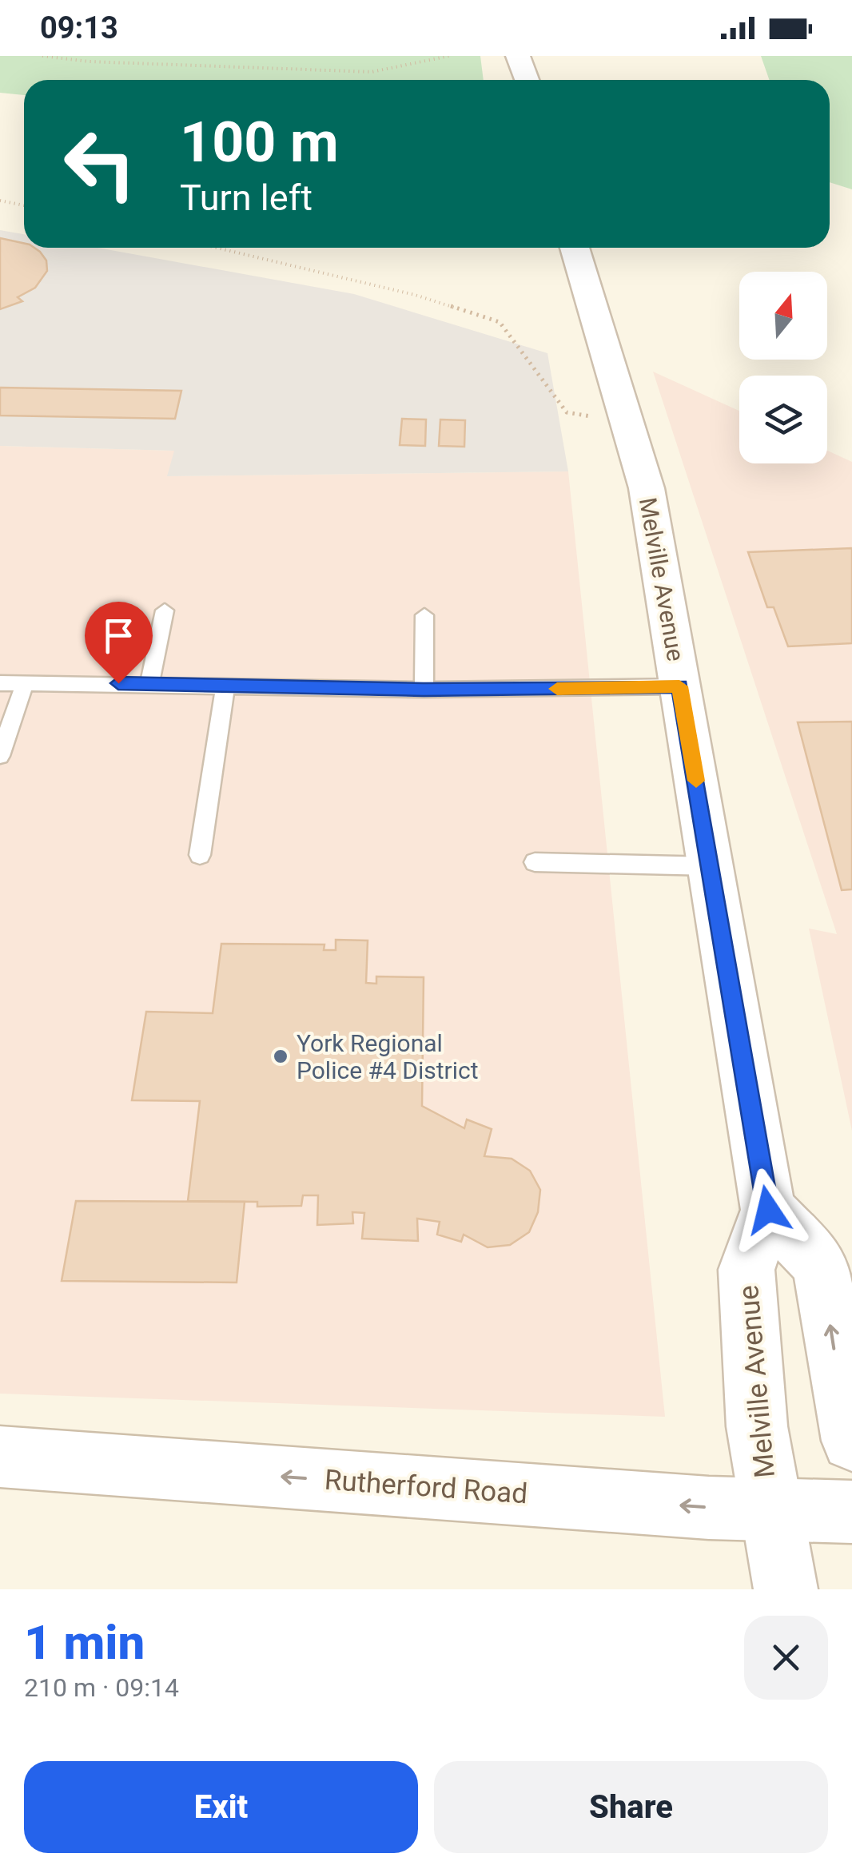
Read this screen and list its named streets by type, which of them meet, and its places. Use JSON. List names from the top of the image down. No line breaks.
{"streets":{"street":["Melville Avenue","Rutherford Road"]},"crossings":[["Melville Avenue","Rutherford Road"]],"one_way":["Rutherford Road"],"places":["York Regional Police #4 District"],"north":"top","page":{"status":"09:13","turn":["100 m","Turn left"],"heading":["1 min","210 m · 09:14"],"buttons":["Exit","Share"]}}
